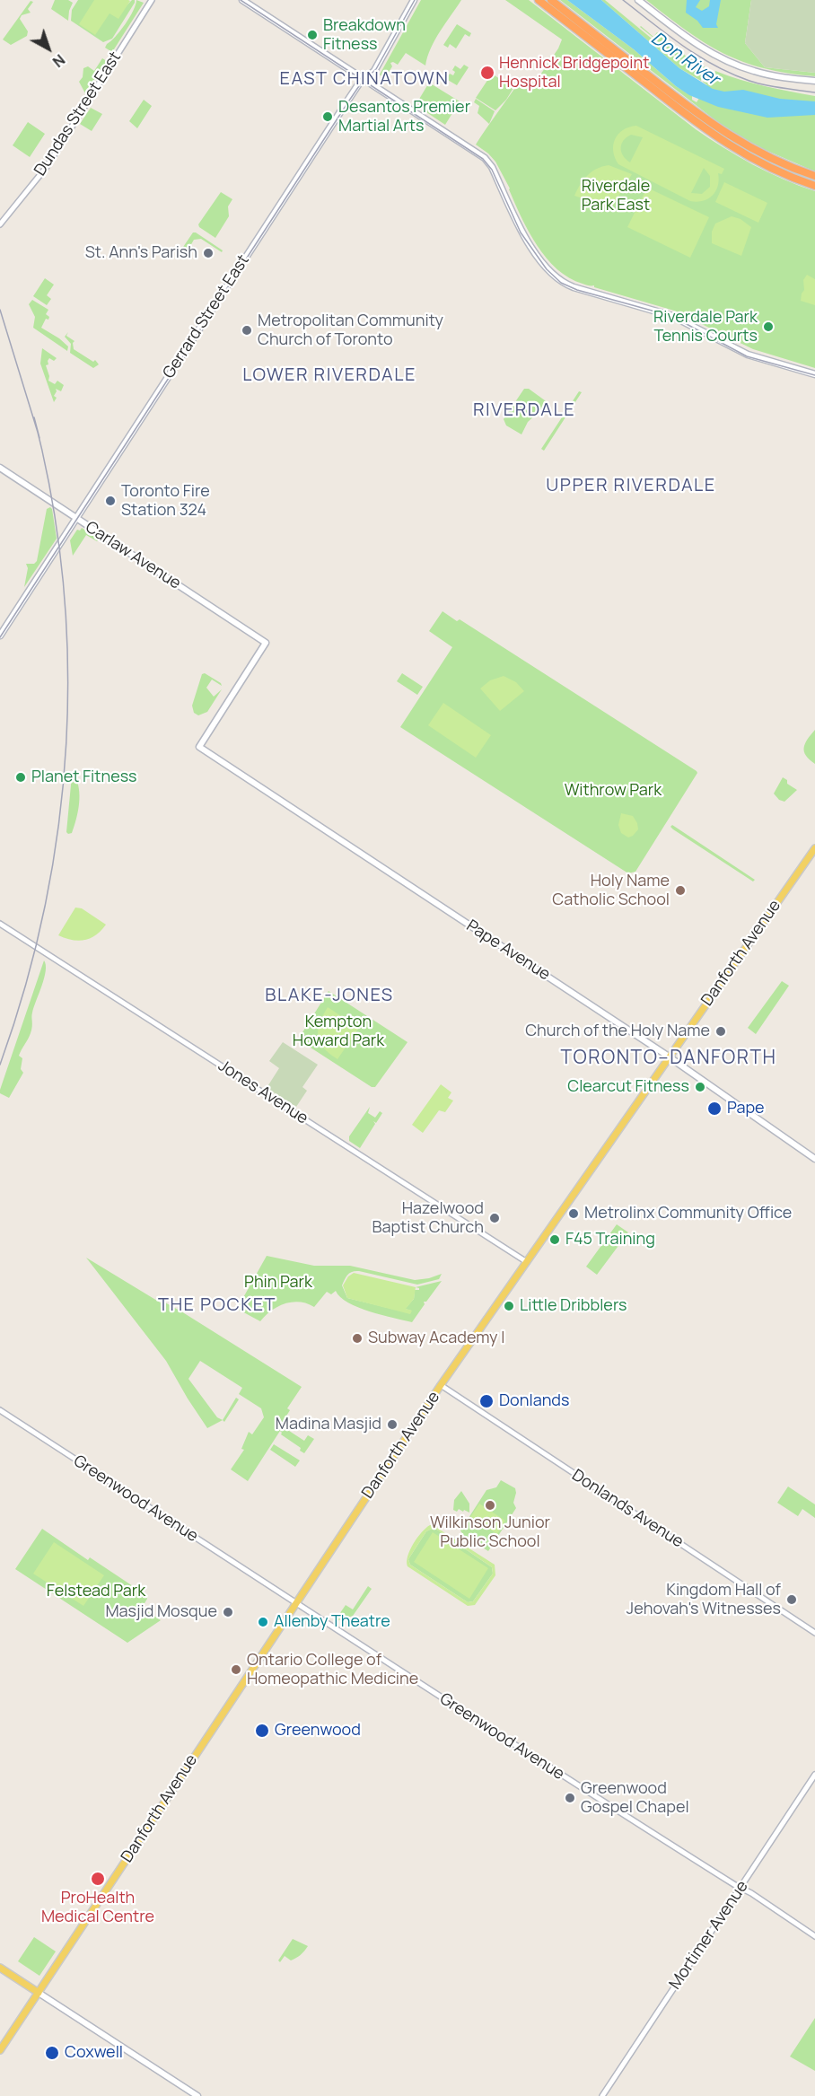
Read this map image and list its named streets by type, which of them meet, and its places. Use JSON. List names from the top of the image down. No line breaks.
{"streets":{"main road":["Gerrard Street East","Carlaw Avenue","Pape Avenue","Danforth Avenue"],"street":["Dundas Street East","Jones Avenue","Greenwood Avenue","Donlands Avenue","Mortimer Avenue"]},"crossings":[["Gerrard Street East","Carlaw Avenue"],["Carlaw Avenue","Pape Avenue"],["Pape Avenue","Danforth Avenue"],["Danforth Avenue","Jones Avenue"],["Danforth Avenue","Greenwood Avenue"],["Danforth Avenue","Donlands Avenue"],["Greenwood Avenue","Mortimer Avenue"]],"districts":["EAST CHINATOWN","LOWER RIVERDALE","RIVERDALE","UPPER RIVERDALE","BLAKE-JONES","TORONTO–DANFORTH","THE POCKET"],"water":["Don River"],"parks":["Riverdale Park East","Withrow Park","Kempton Howard Park","Phin Park","Felstead Park"],"places":["Breakdown Fitness","Hennick Bridgepoint Hospital","Desantos Premier Martial Arts","St. Ann's Parish","Riverdale Park Tennis Courts","Metropolitan Community Church of Toronto","Toronto Fire Station 324","Planet Fitness","Holy Name Catholic School","Church of the Holy Name","Clearcut Fitness","Pape","Metrolinx Community Office","Hazelwood Baptist Church","F45 Training","Little Dribblers","Subway Academy I","Donlands","Madina Masjid","Wilkinson Junior Public School","Kingdom Hall of Jehovah's Witnesses","Masjid Mosque","Allenby Theatre","Ontario College of Homeopathic Medicine","Greenwood","Greenwood Gospel Chapel","ProHealth Medical Centre","Coxwell"],"north":"bottom right"}
